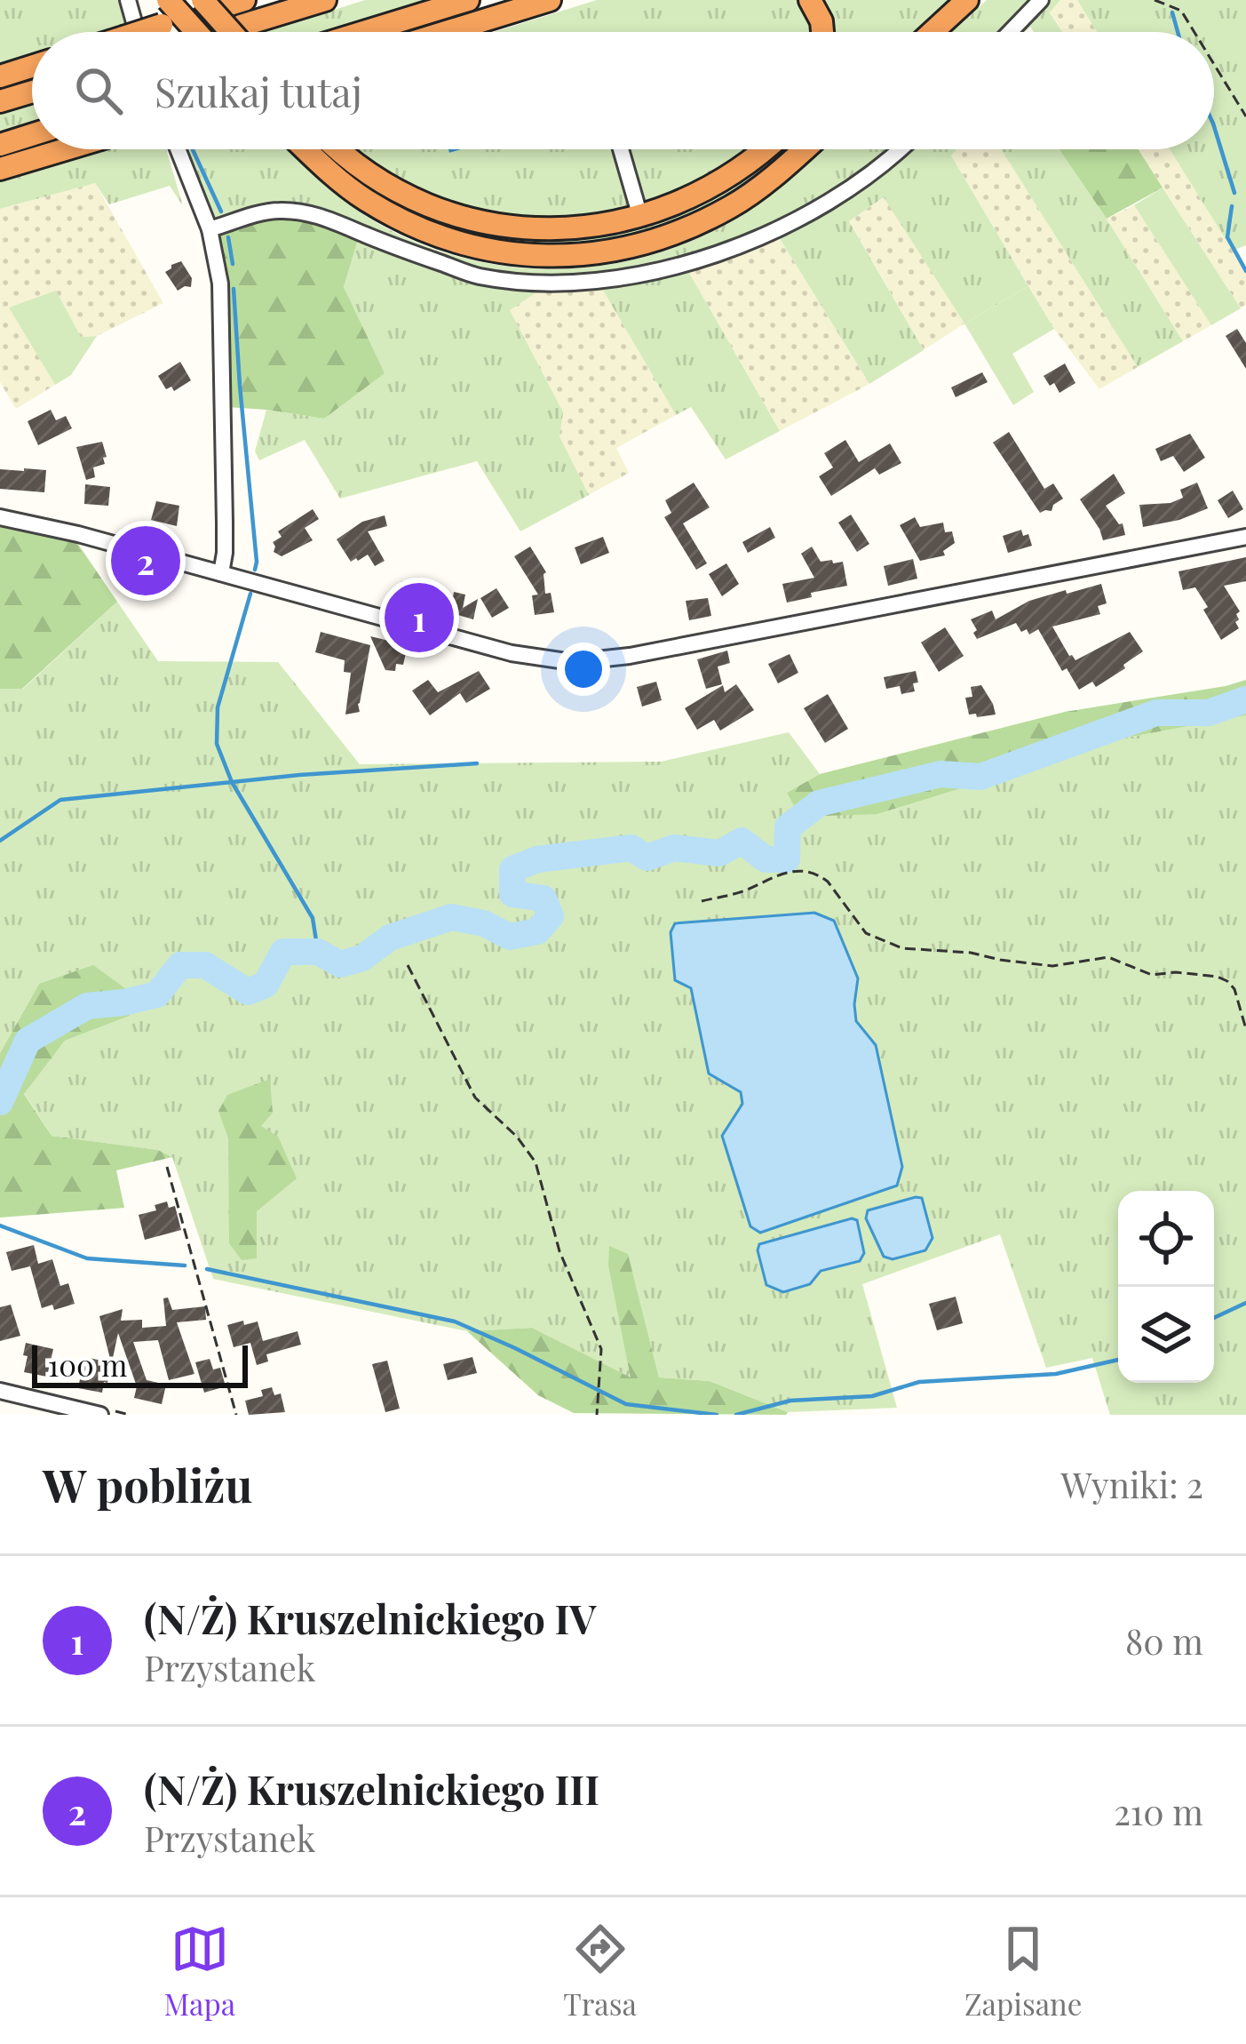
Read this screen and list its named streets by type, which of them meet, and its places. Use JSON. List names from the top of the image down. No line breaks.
{"scale_bar":"100 m","page":{"search":"Szukaj tutaj","pins":["2","1"],"scale":"100 m","heading":["W pobliżu","Wyniki: 2"],"list":[{"mark":"1","name":"(N/Ż) Kruszelnickiego IV","note":"Przystanek","value":"80 m"},{"mark":"2","name":"(N/Ż) Kruszelnickiego III","note":"Przystanek","value":"210 m"}],"nav":["Mapa","Trasa","Zapisane"]}}
